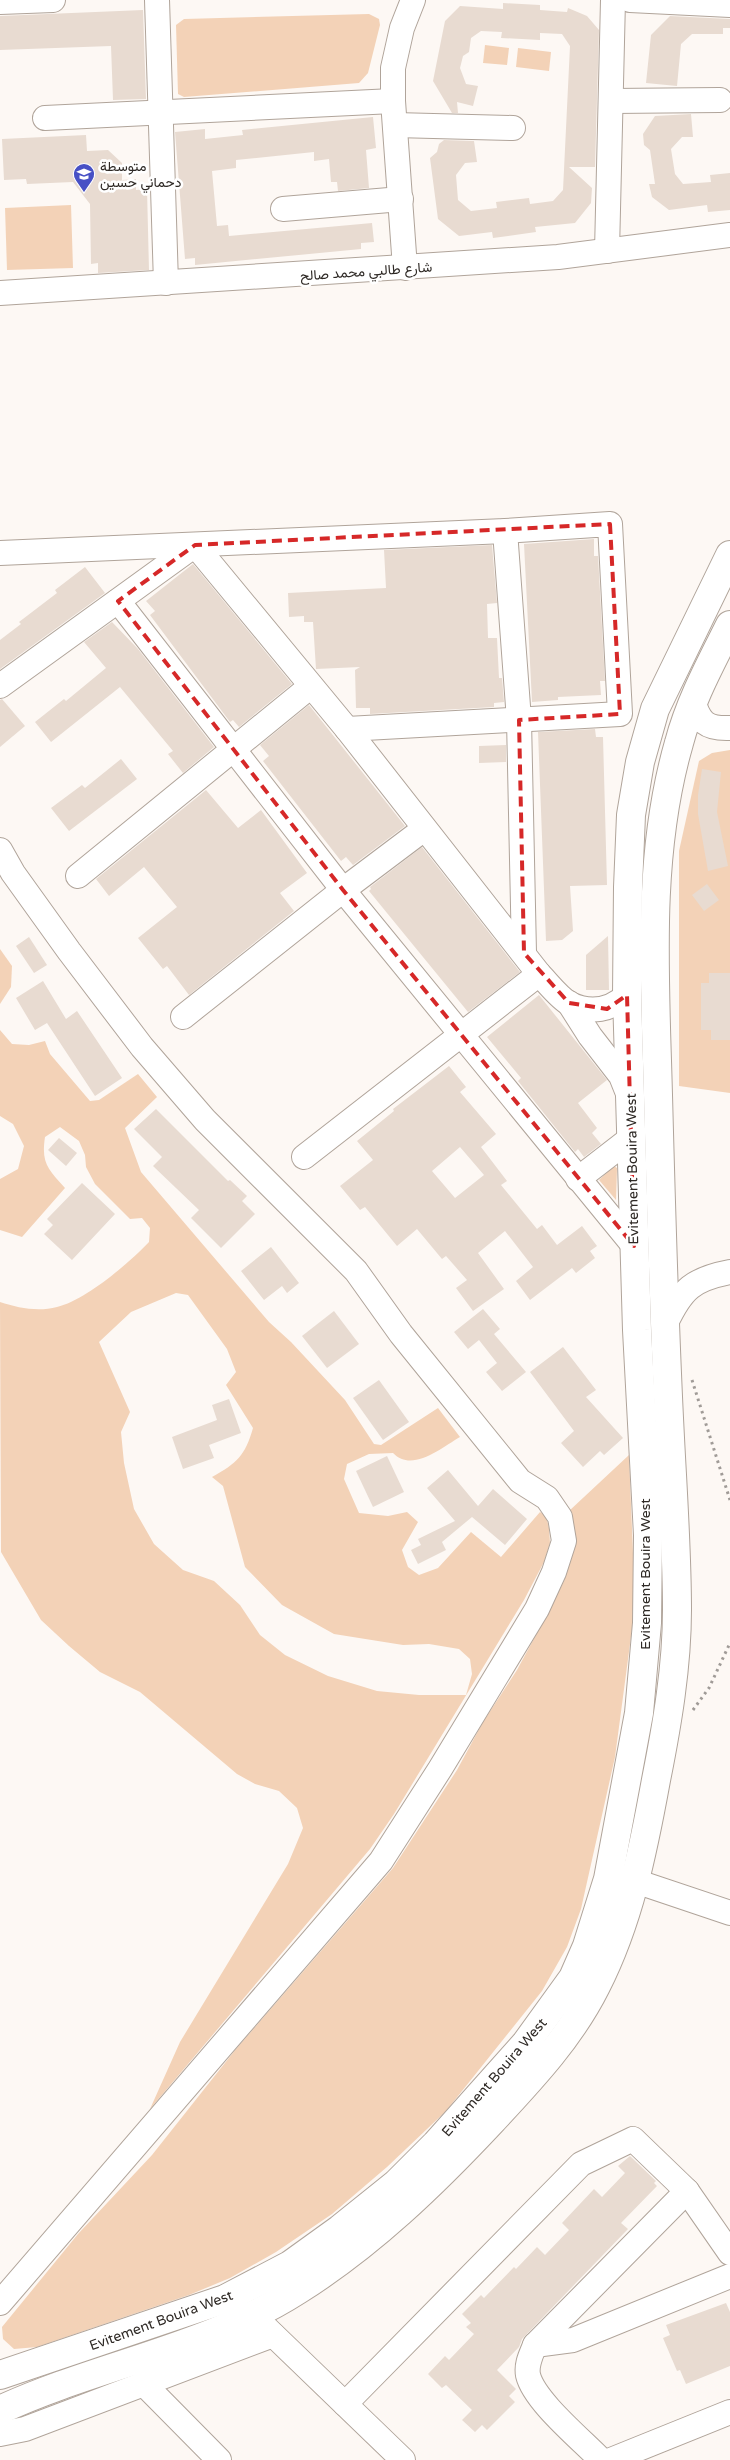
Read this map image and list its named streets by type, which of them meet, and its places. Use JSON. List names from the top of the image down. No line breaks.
{"streets":{"highway":["Evitement Bouira West"],"street":["شارع طالبي محمد صالح"]},"places":{"school or university":["متوسطة دحماني حسين"]}}
